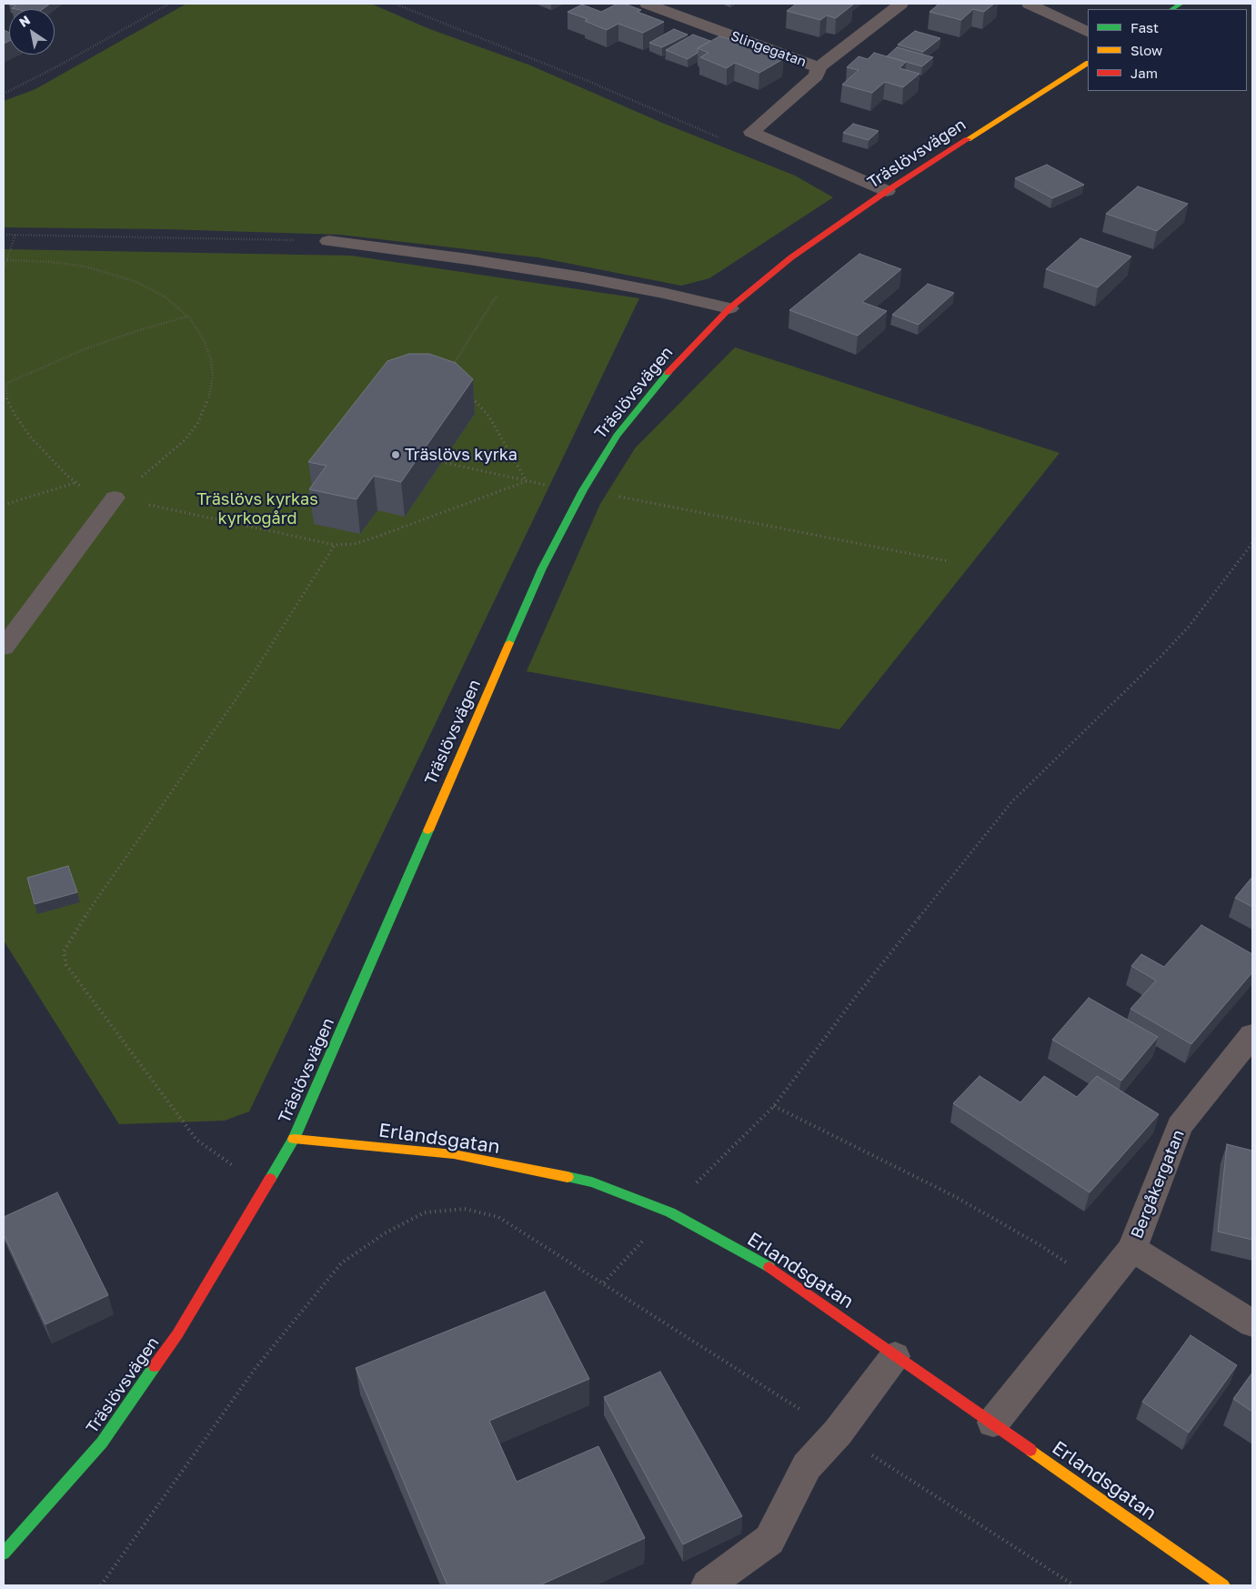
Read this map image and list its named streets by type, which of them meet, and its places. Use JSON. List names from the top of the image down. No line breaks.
{"streets":{"street":["Slingegatan","Träslövsvägen","Erlandsgatan","Bergåkergatan"]},"crossings":[["Träslövsvägen","Erlandsgatan"],["Erlandsgatan","Bergåkergatan"]],"parks":["Träslövs kyrkas kyrkogård"],"places":["Träslövs kyrka"],"legend":["Fast","Slow","Jam"],"north":"top left"}
